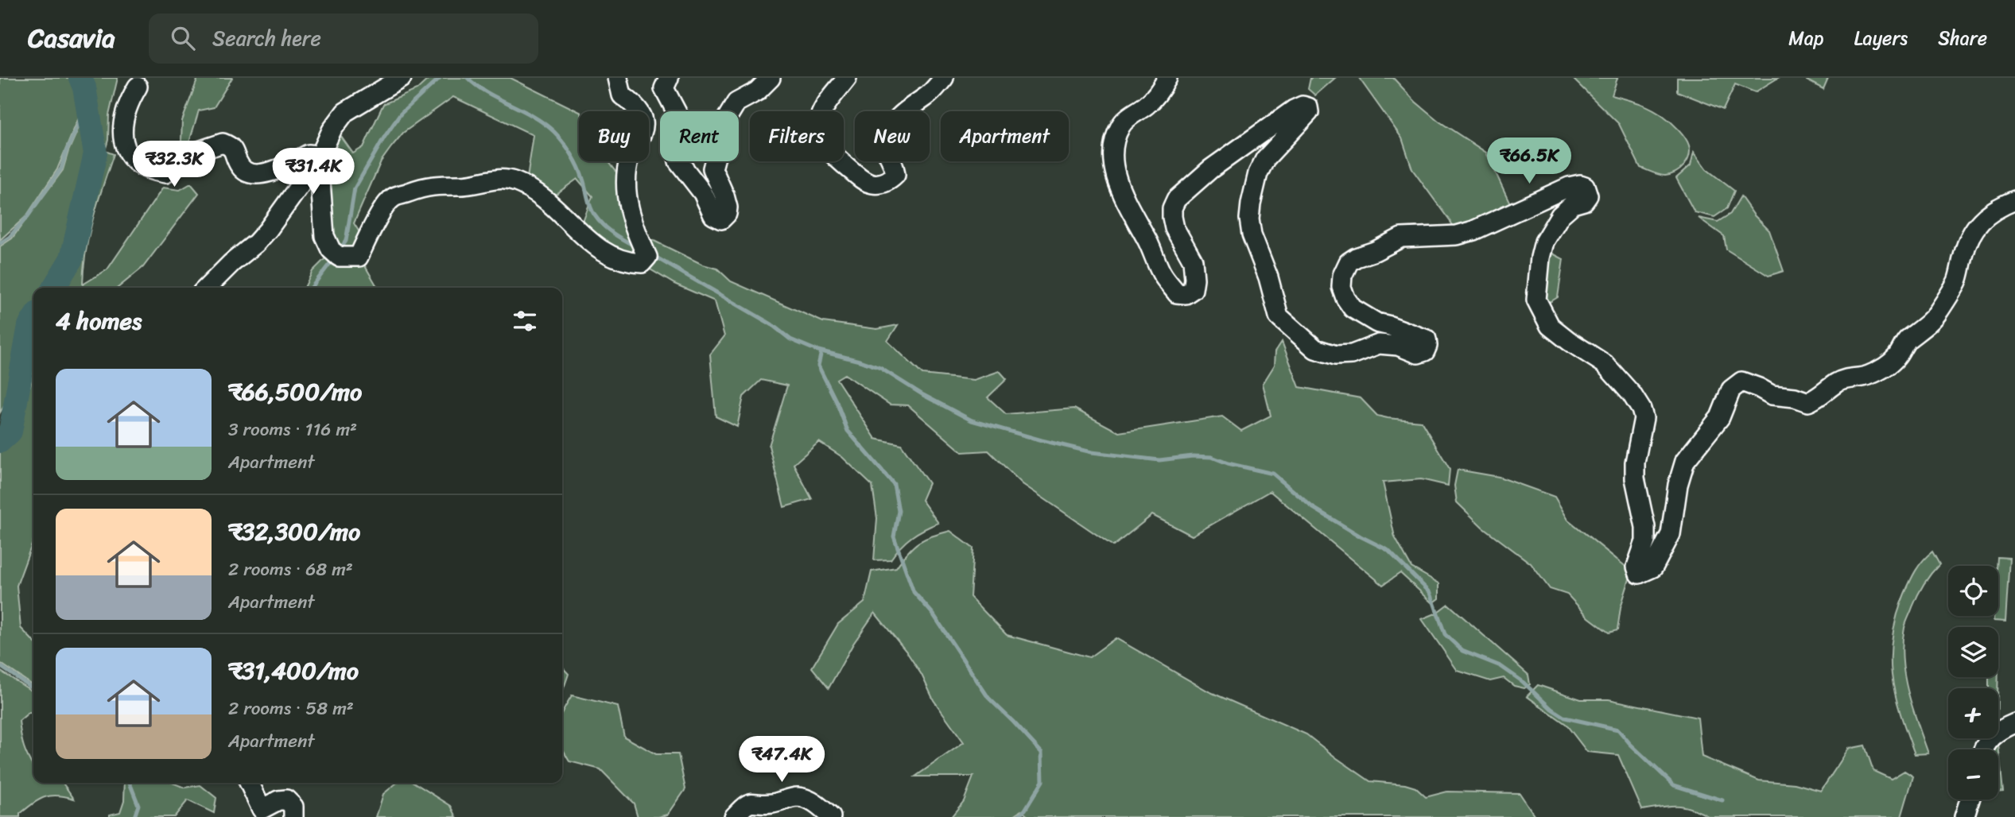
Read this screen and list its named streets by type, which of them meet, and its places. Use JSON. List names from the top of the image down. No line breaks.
{"page":{"header":"Casavia","search":"Search here","nav":["Map","Layers","Share"],"chip":["Buy","Rent","Filters","New","Apartment"],"price":["₹66.5K","₹32.3K","₹31.4K","₹47.4K"],"heading":"4 homes","list":[{"name":"₹66,500/mo","note":"3 rooms · 116 m² · Apartment"},{"name":"₹32,300/mo","note":"2 rooms · 68 m² · Apartment"},{"name":"₹31,400/mo","note":"2 rooms · 58 m² · Apartment"}],"map_buttons":["+","−"]}}
